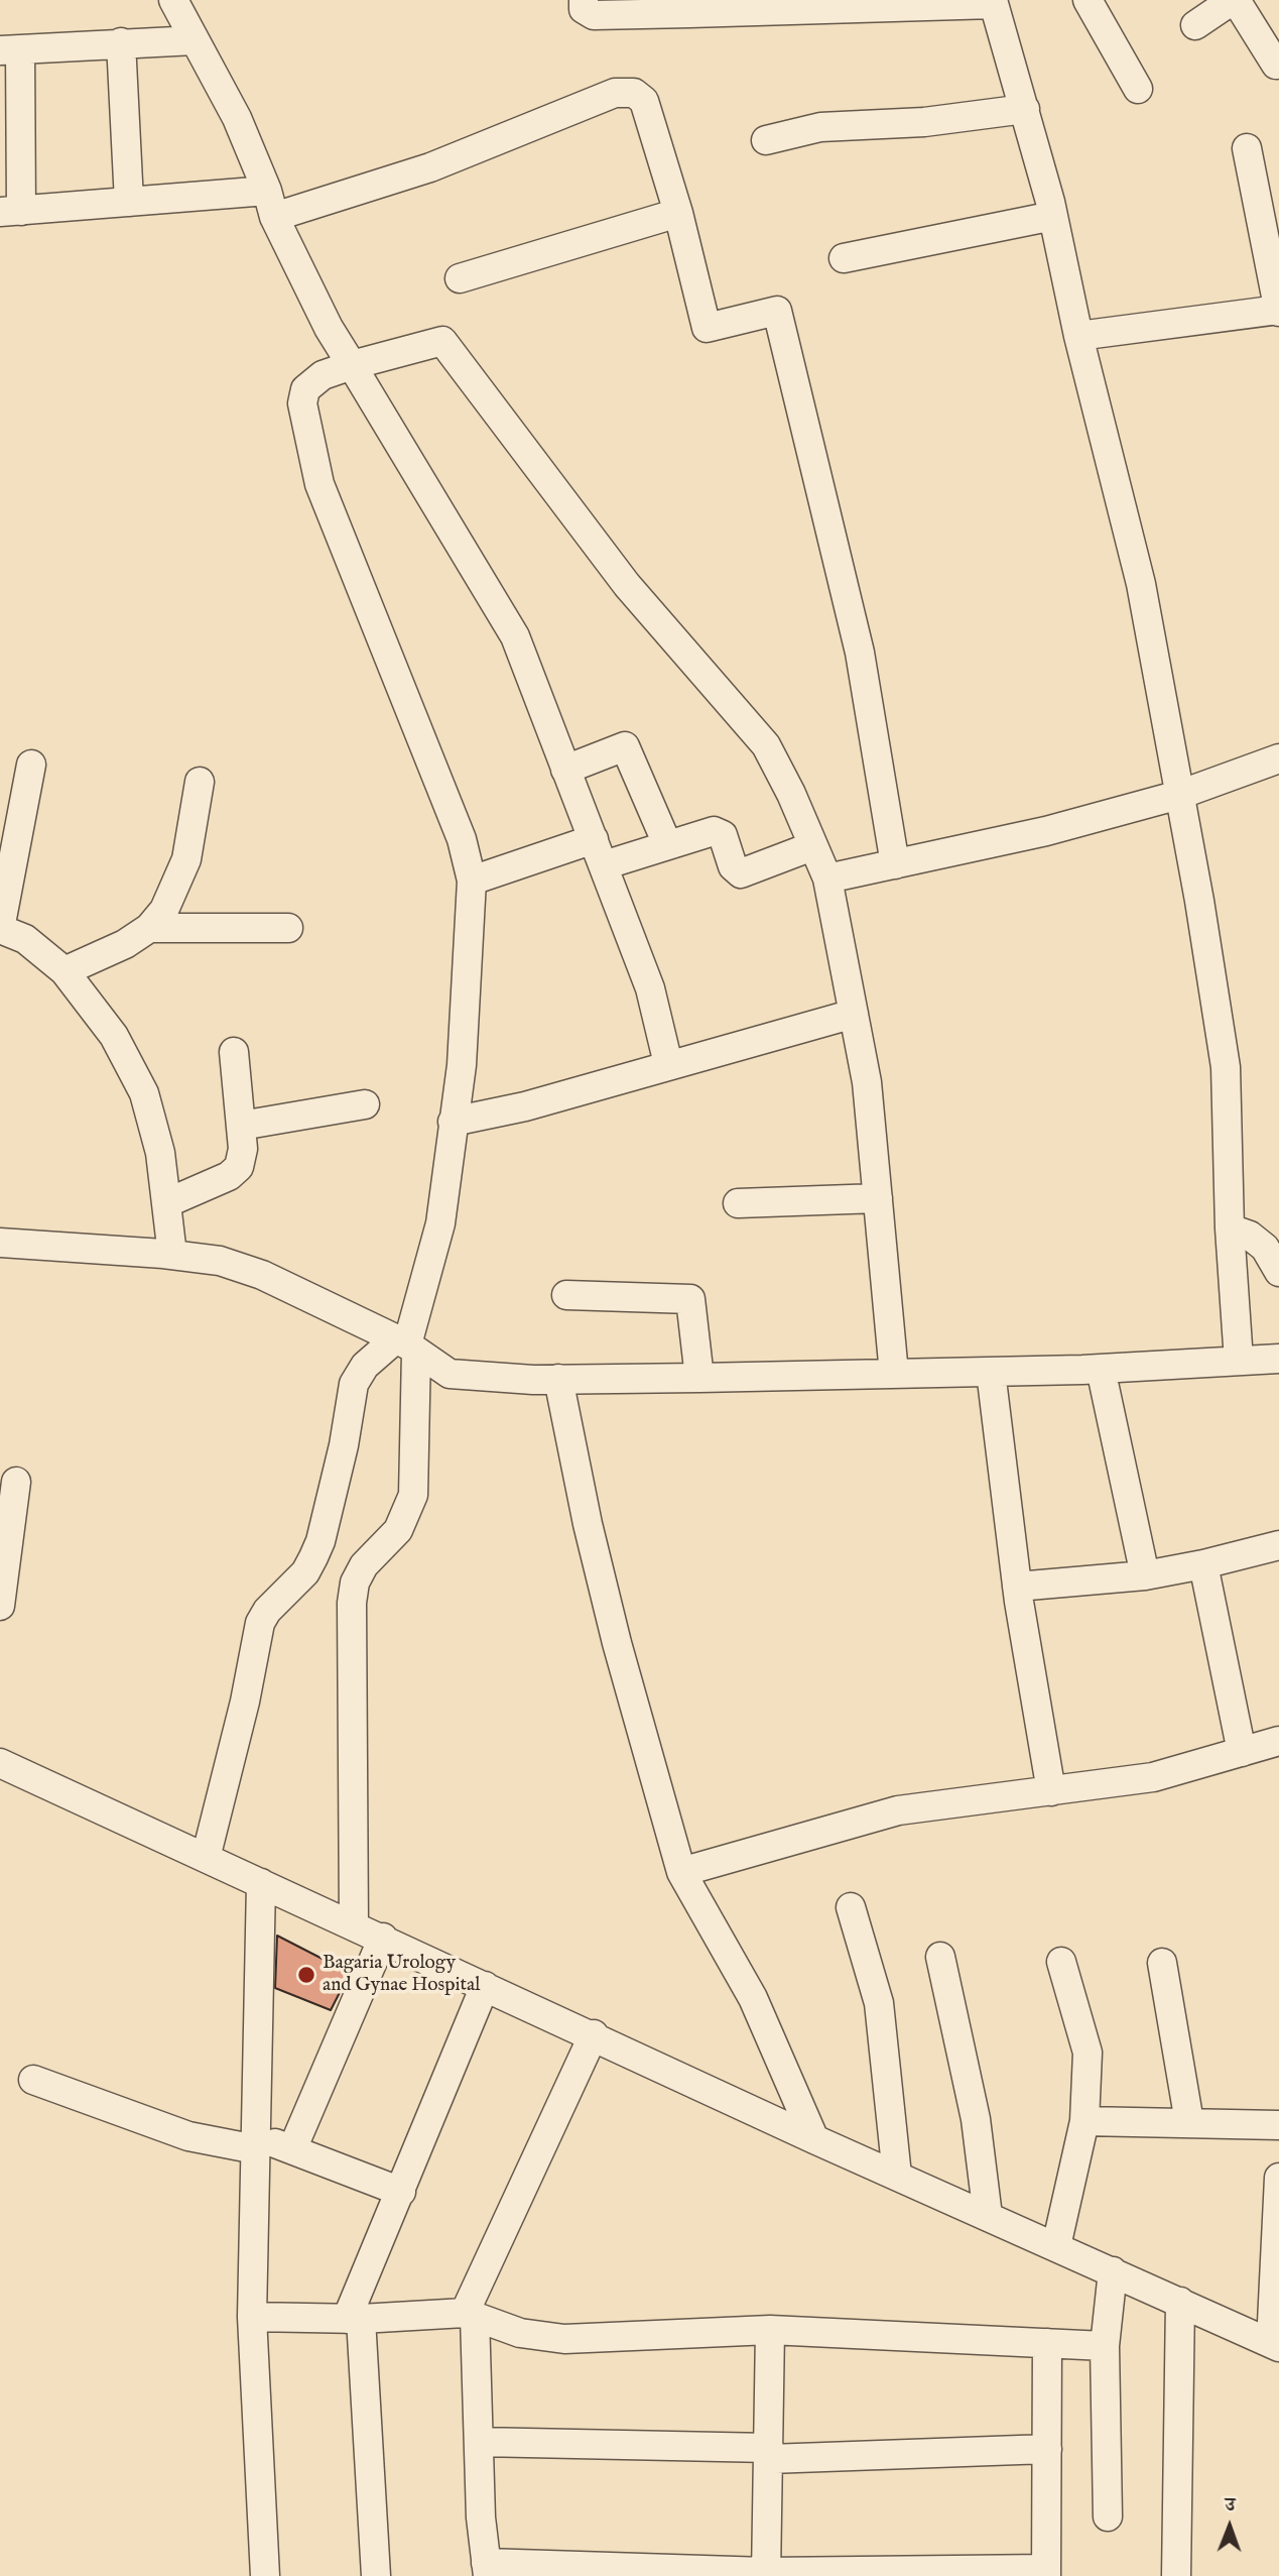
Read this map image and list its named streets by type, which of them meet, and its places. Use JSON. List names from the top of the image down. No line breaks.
{"places":["Bagaria Urology and Gynae Hospital"],"north":"top"}
